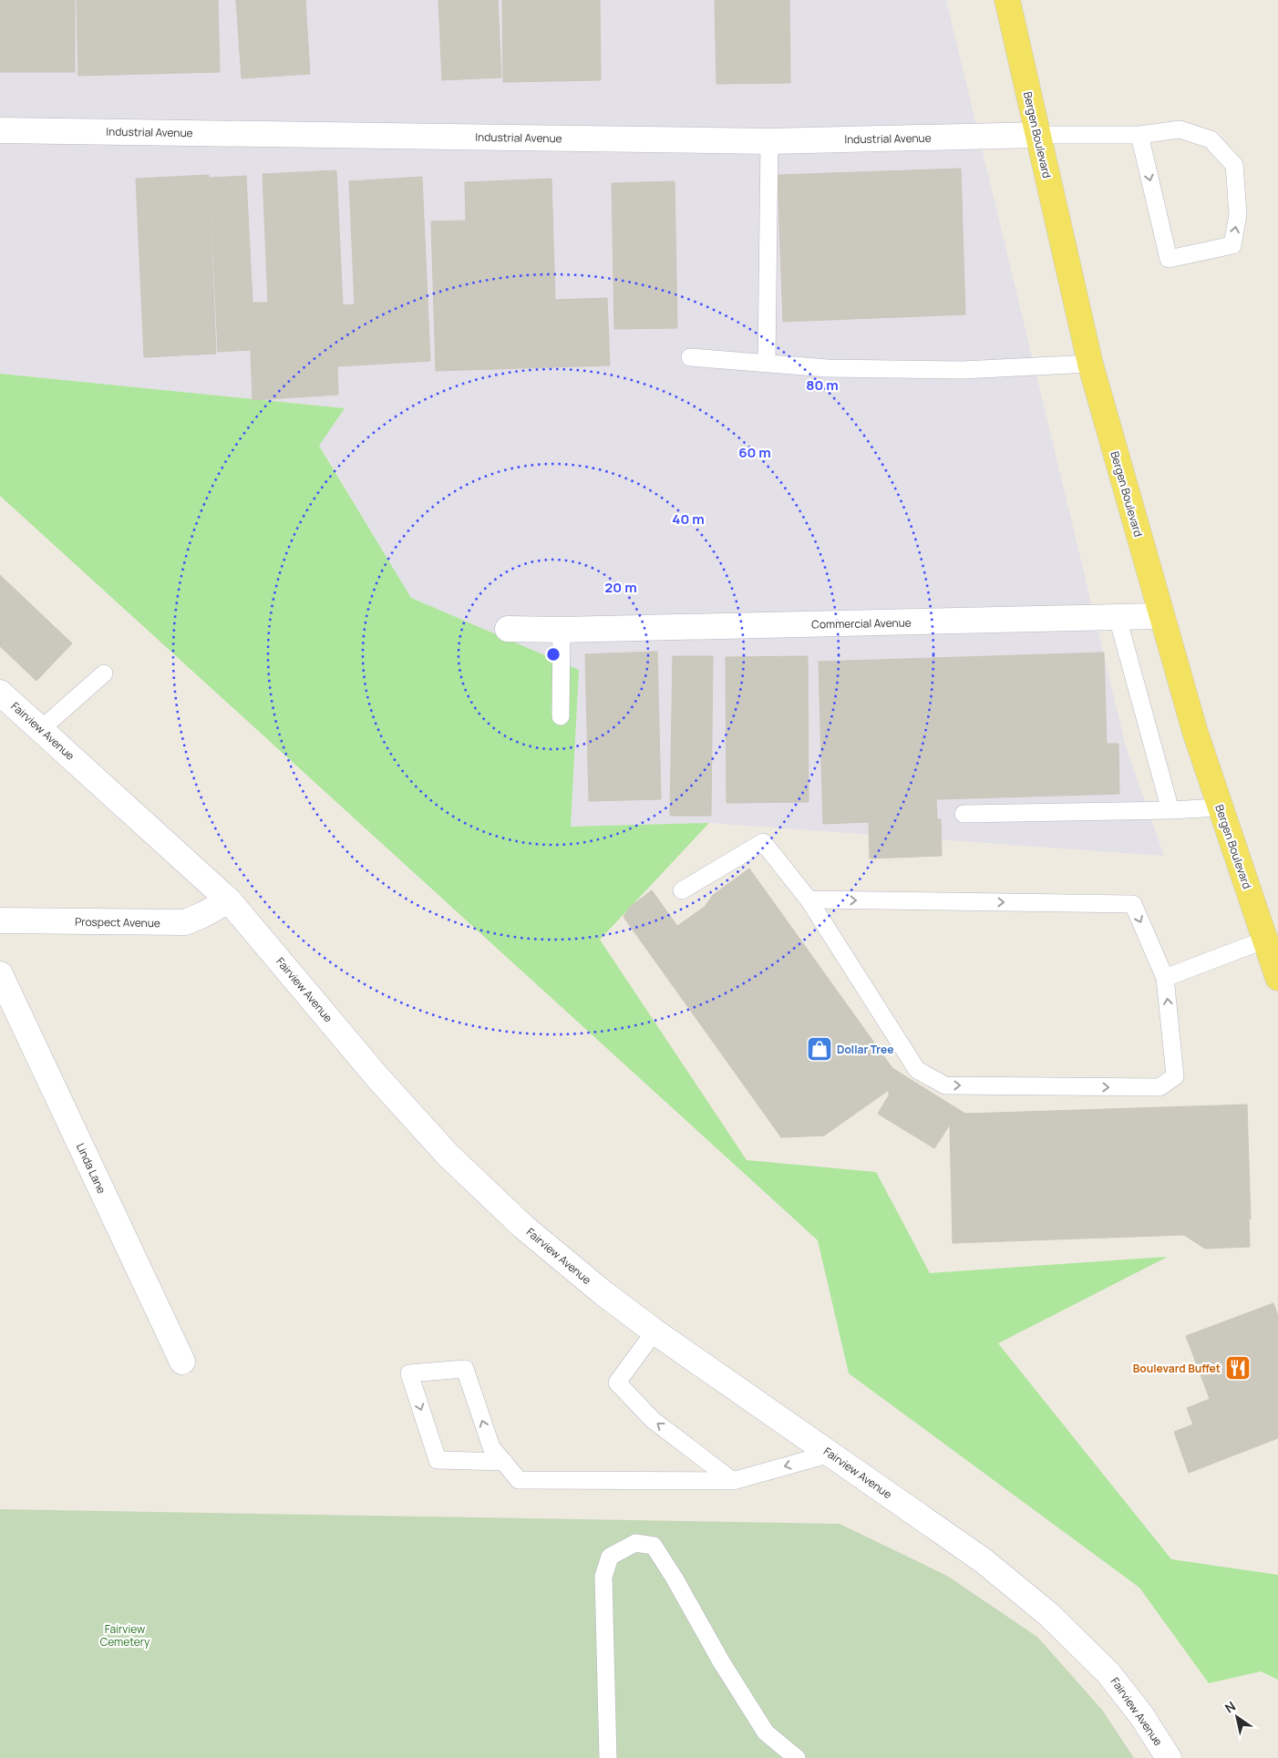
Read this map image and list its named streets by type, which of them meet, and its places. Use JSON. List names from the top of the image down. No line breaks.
{"streets":{"main road":["Bergen Boulevard"],"street":["Industrial Avenue","Commercial Avenue","Fairview Avenue","Prospect Avenue","Linda Lane"]},"crossings":[["Industrial Avenue","Bergen Boulevard"],["Bergen Boulevard","Commercial Avenue"],["Fairview Avenue","Prospect Avenue"]],"parks":["Fairview Cemetery"],"places":{"shop":["Dollar Tree"],"restaurant":["Boulevard Buffet"]},"north":"top left","rings":["80 m","60 m","40 m","20 m"]}
